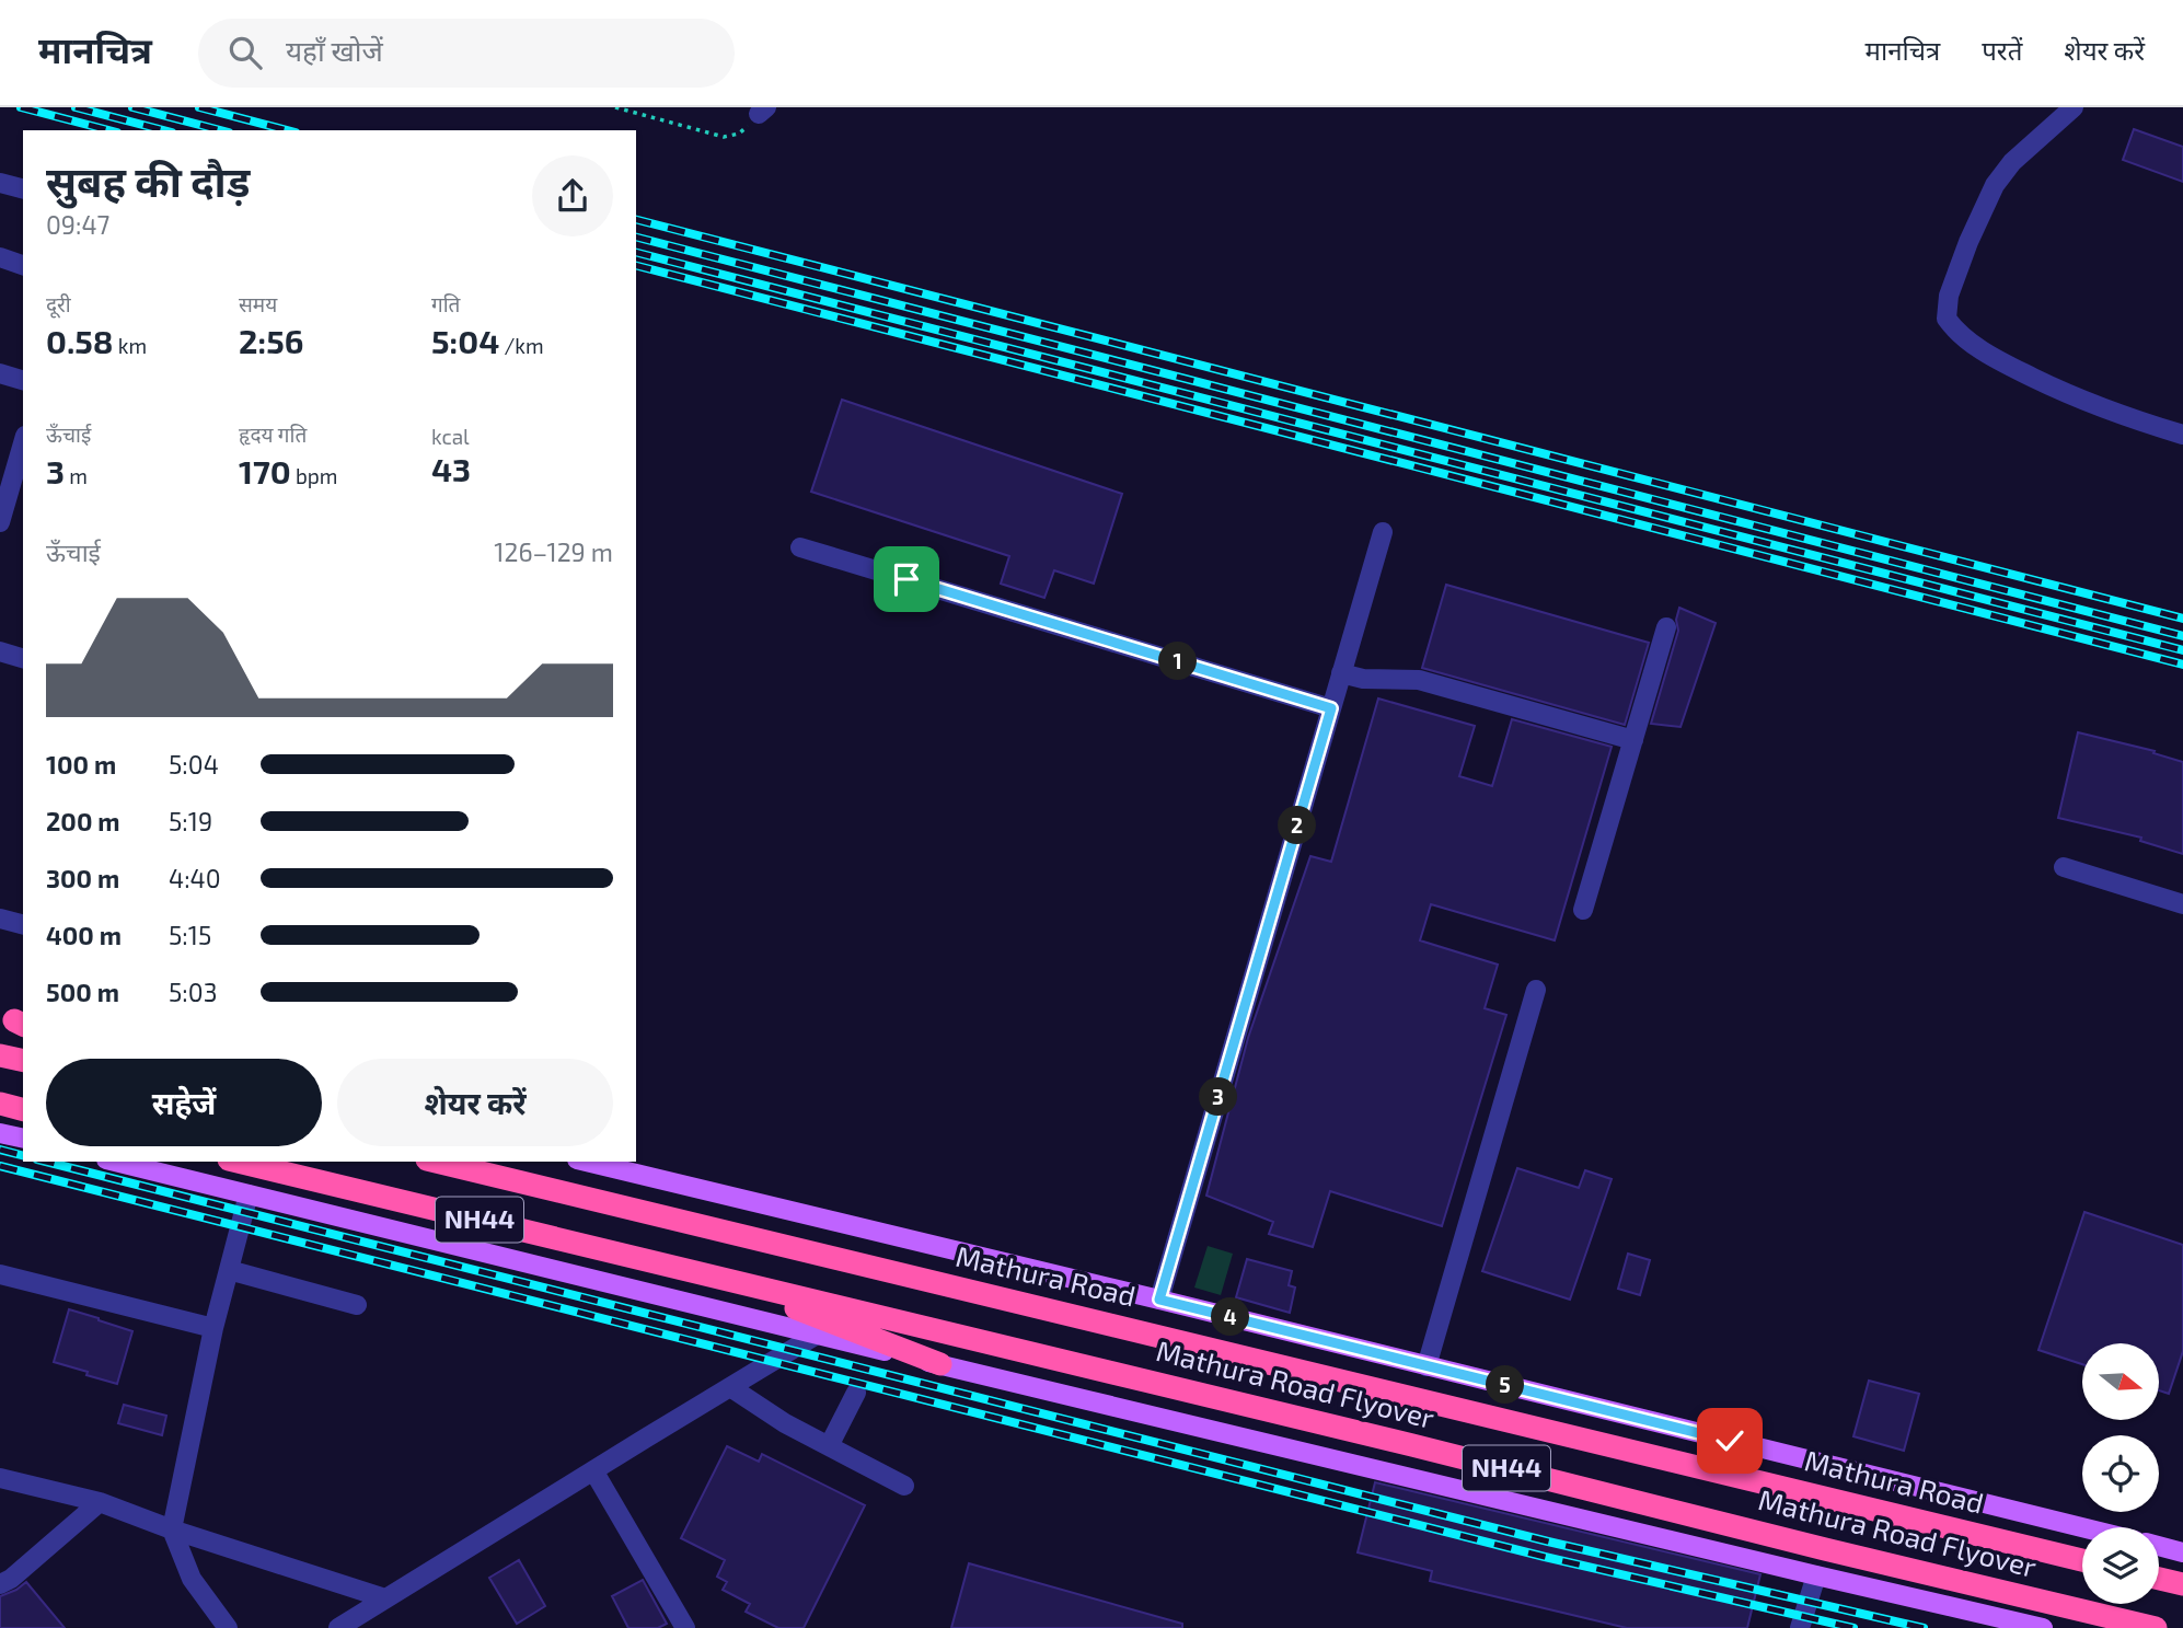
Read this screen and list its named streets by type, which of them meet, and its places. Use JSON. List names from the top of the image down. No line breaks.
{"streets":{"highway":["NH44","Mathura Road","Mathura Road Flyover"]},"crossings":[["NH44","Mathura Road Flyover"]],"north":"right","page":{"header":"मानचित्र","search":"यहाँ खोजें","nav":["मानचित्र","परतें","शेयर करें"],"heading":["सुबह की दौड़","09:47"],"stats":[["दूरी","0.58 km"],["समय","2:56"],["गति","5:04 /km"],["ऊँचाई","3 m"],["हृदय गति","170 bpm"],["kcal","43"]],"chart":["ऊँचाई","126–129 m"],"pins":["1","2","3","4","5"],"list":[{"name":"100 m","note":"5:04"},{"name":"200 m","note":"5:19"},{"name":"300 m","note":"4:40"},{"name":"400 m","note":"5:15"},{"name":"500 m","note":"5:03"}],"buttons":["सहेजें","शेयर करें"]}}
